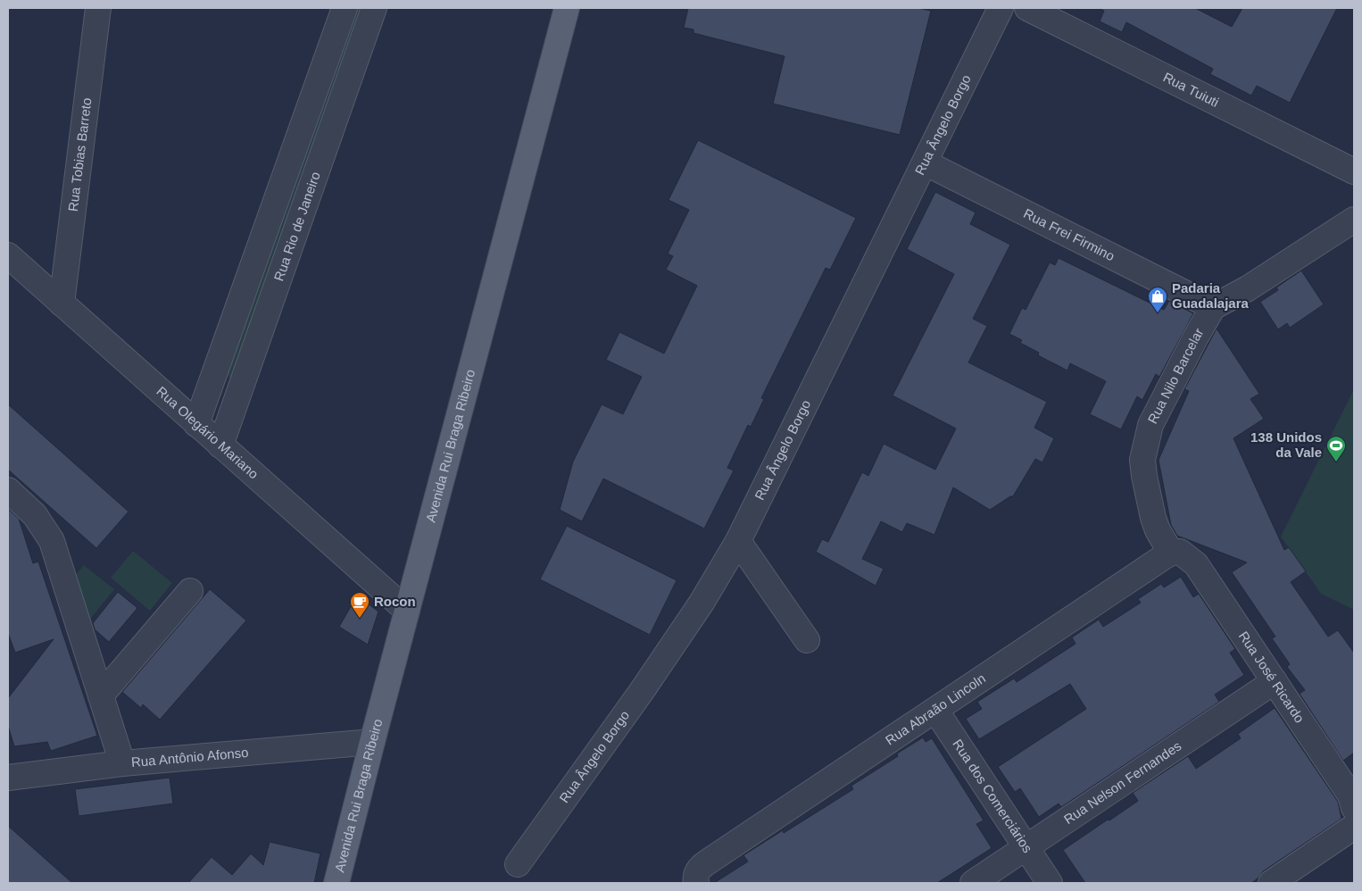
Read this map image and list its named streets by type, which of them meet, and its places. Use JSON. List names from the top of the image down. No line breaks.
{"streets":{"main road":["Avenida Rui Braga Ribeiro"],"street":["Rua Tuiuti","Rua Ângelo Borgo","Rua Tobias Barreto","Rua Rio de Janeiro","Rua Frei Firmino","Rua Nilo Barcelar","Rua Olegário Mariano","Rua José Ricardo","Rua Abraão Lincoln","Rua Antônio Afonso","Rua Nelson Fernandes","Rua dos Comerciários"]},"crossings":[["Rua Ângelo Borgo","Rua Frei Firmino"],["Rua Tobias Barreto","Rua Olegário Mariano"],["Rua Rio de Janeiro","Rua Olegário Mariano"],["Rua Frei Firmino","Rua Nilo Barcelar"],["Rua Nilo Barcelar","Rua José Ricardo"],["Rua Nilo Barcelar","Rua Abraão Lincoln"],["Rua Olegário Mariano","Avenida Rui Braga Ribeiro"],["Avenida Rui Braga Ribeiro","Rua Antônio Afonso"],["Rua José Ricardo","Rua Abraão Lincoln"],["Rua José Ricardo","Rua Nelson Fernandes"],["Rua Abraão Lincoln","Rua dos Comerciários"],["Rua Nelson Fernandes","Rua dos Comerciários"]],"places":{"shop":["Padaria Guadalajara"],"sports":["138 Unidos da Vale"],"cafe":["Rocon"]}}
